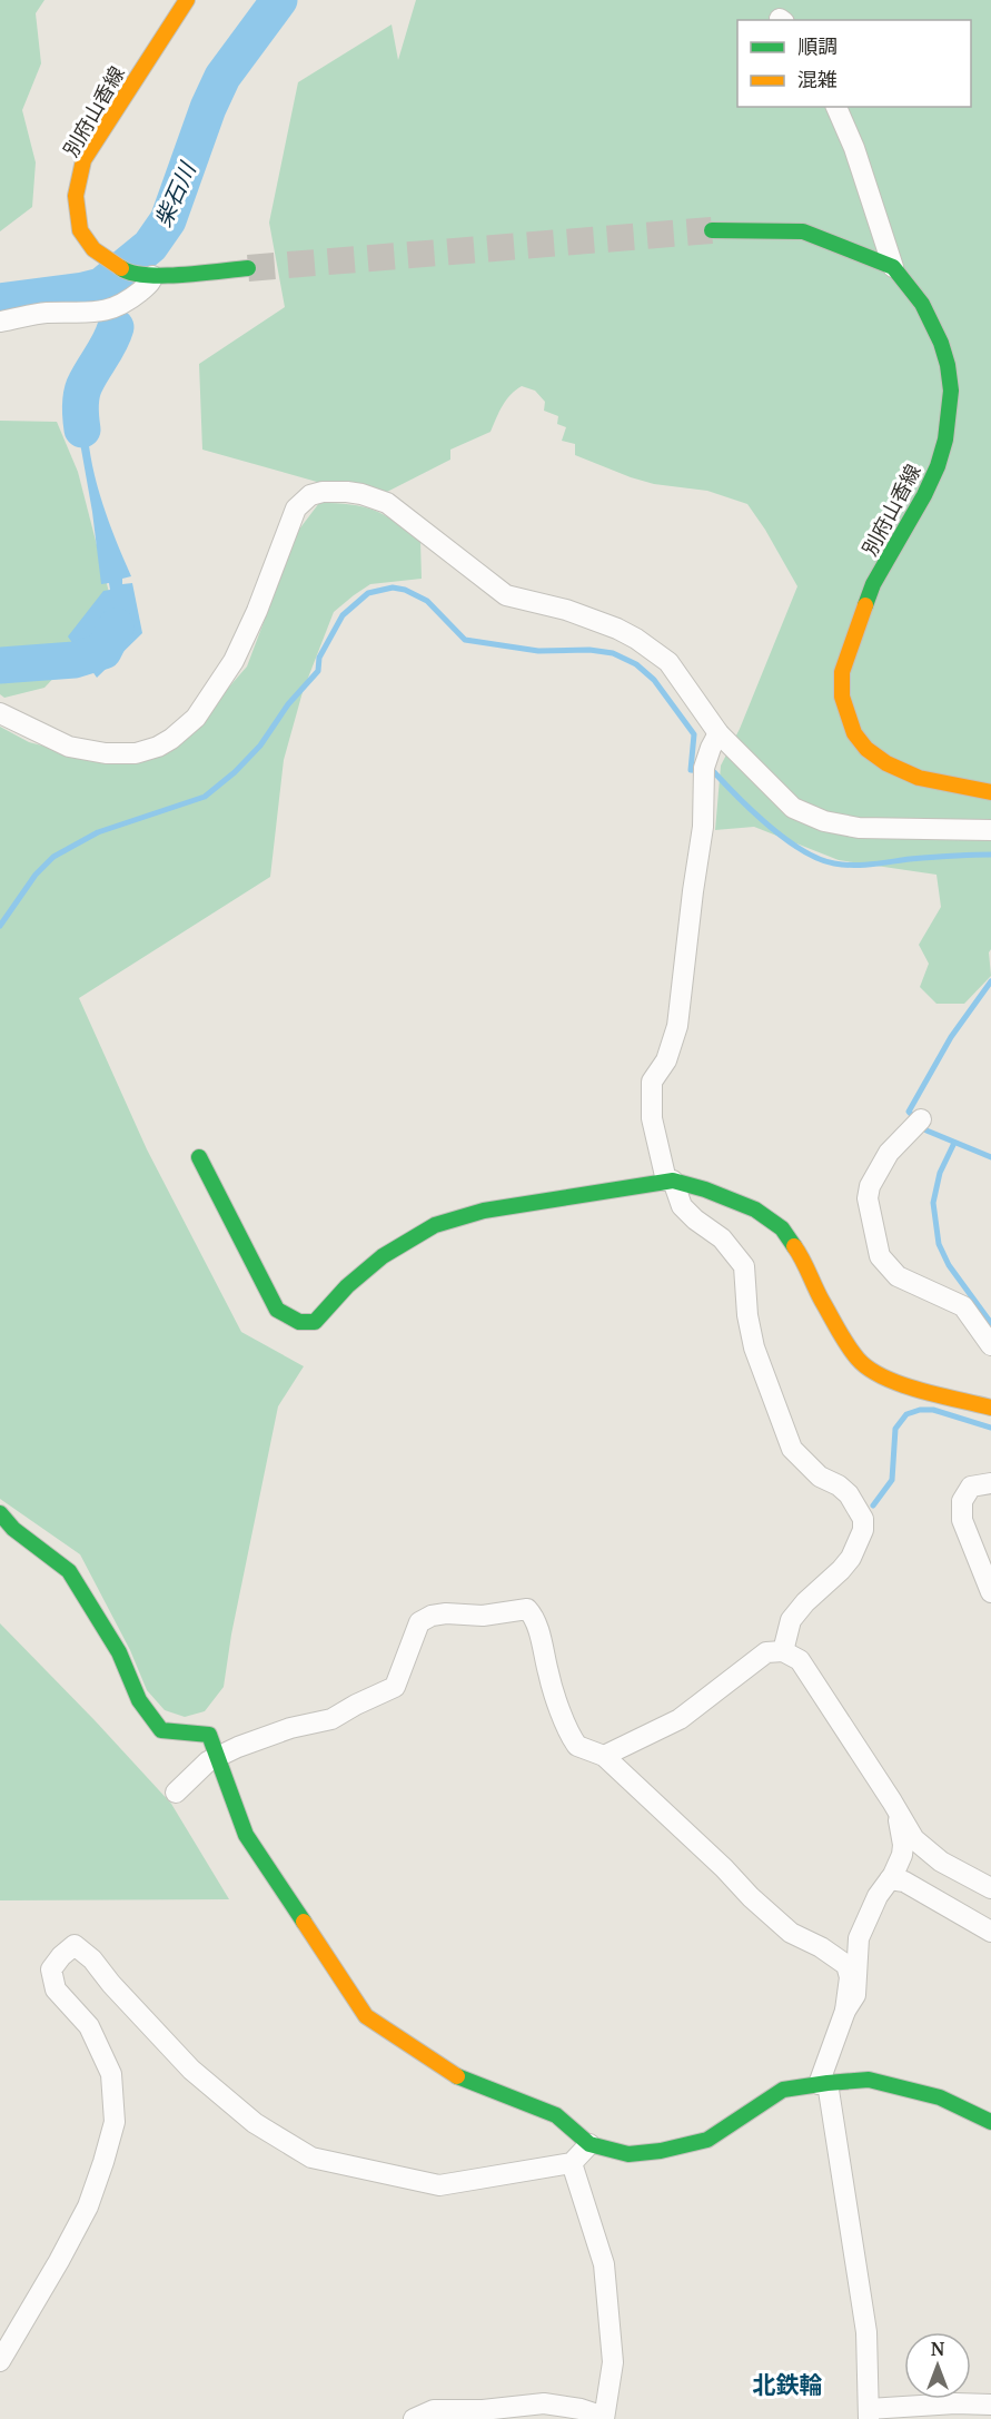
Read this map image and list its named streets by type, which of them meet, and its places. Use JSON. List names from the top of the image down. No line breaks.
{"streets":{"street":["別府山香線"]},"districts":["北鉄輪"],"water":["柴石川"],"legend":["順調","混雑"],"north":"top"}
